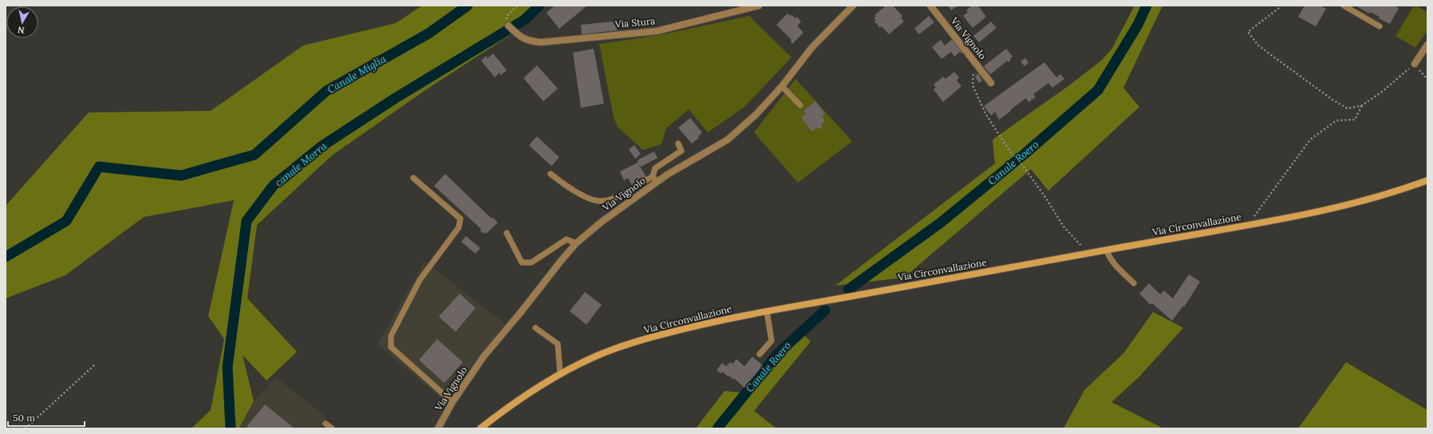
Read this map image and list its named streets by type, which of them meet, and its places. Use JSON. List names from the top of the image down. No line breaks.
{"streets":{"main road":["Via Circonvallazione"],"street":["Via Stura","Via Vignolo"]},"water":["Canale Miglia","Canale Roero","canale Morra"],"scale_bar":"50 m","north":"bottom"}
